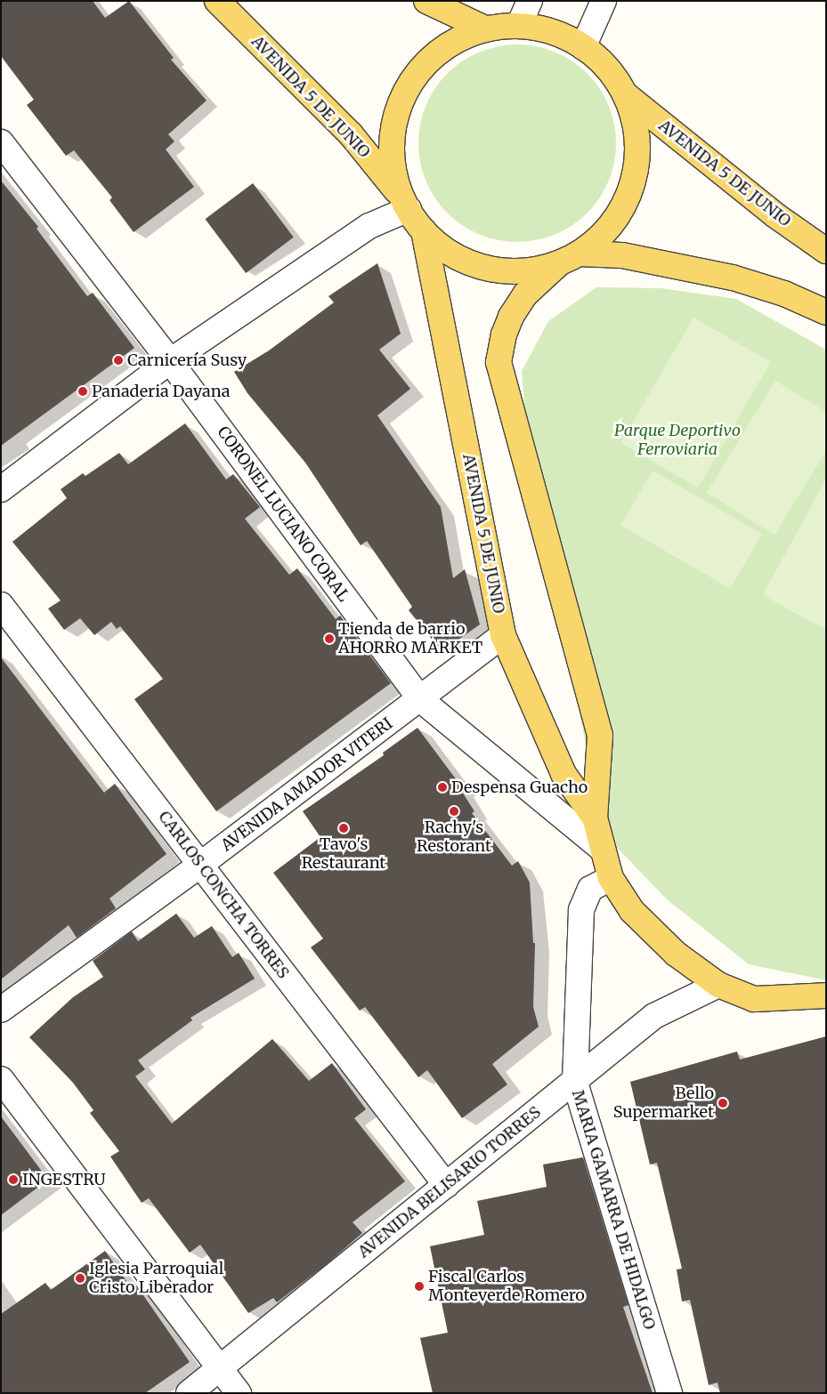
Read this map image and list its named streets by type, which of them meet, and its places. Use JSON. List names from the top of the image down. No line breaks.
{"streets":{"main road":["AVENIDA 5 DE JUNIO"],"street":["CORONEL LUCIANO CORAL","AVENIDA AMADOR VITERI","CARLOS CONCHA TORRES","AVENIDA BELISARIO TORRES","MARIA GAMARRA DE HIDALGO"]},"crossings":[["AVENIDA 5 DE JUNIO","CORONEL LUCIANO CORAL"],["AVENIDA 5 DE JUNIO","AVENIDA AMADOR VITERI"],["AVENIDA 5 DE JUNIO","AVENIDA BELISARIO TORRES"],["AVENIDA 5 DE JUNIO","MARIA GAMARRA DE HIDALGO"],["CORONEL LUCIANO CORAL","AVENIDA AMADOR VITERI"],["AVENIDA AMADOR VITERI","CARLOS CONCHA TORRES"],["CARLOS CONCHA TORRES","AVENIDA BELISARIO TORRES"],["AVENIDA BELISARIO TORRES","MARIA GAMARRA DE HIDALGO"]],"parks":["Parque Deportivo Ferroviaria"],"places":["Carnicería Susy","Panaderia Dayana","Tienda de barrio AHORRO MARKET","Despensa Guacho","Rachy's Restorant","Tavo's Restaurant","Bello Supermarket","INGESTRU","Iglesia Parroquial Cristo Liberador","Fiscal Carlos Monteverde Romero"]}
